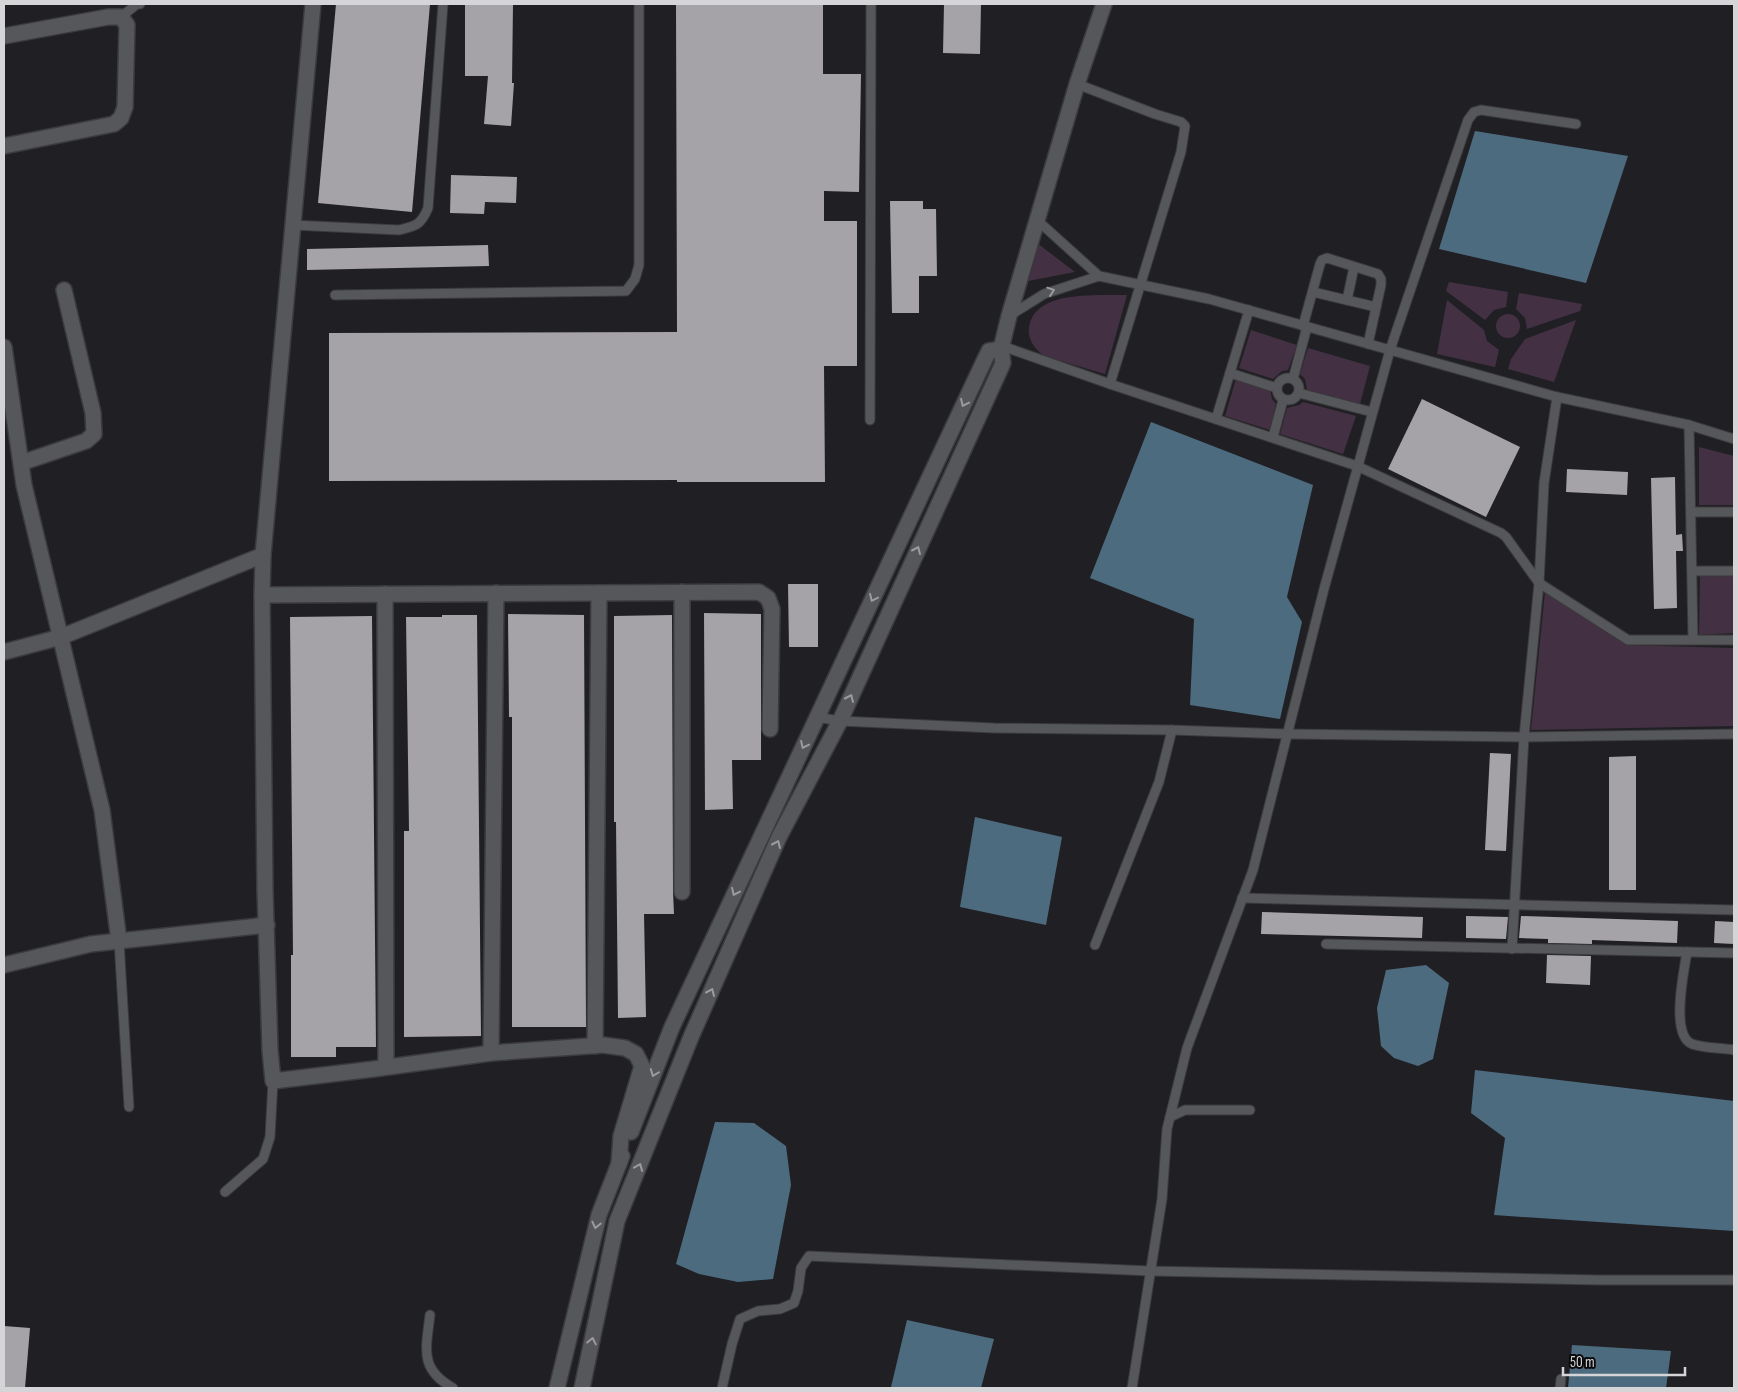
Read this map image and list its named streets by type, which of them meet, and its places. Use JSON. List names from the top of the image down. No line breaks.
{"scale_bar":"50 m"}
